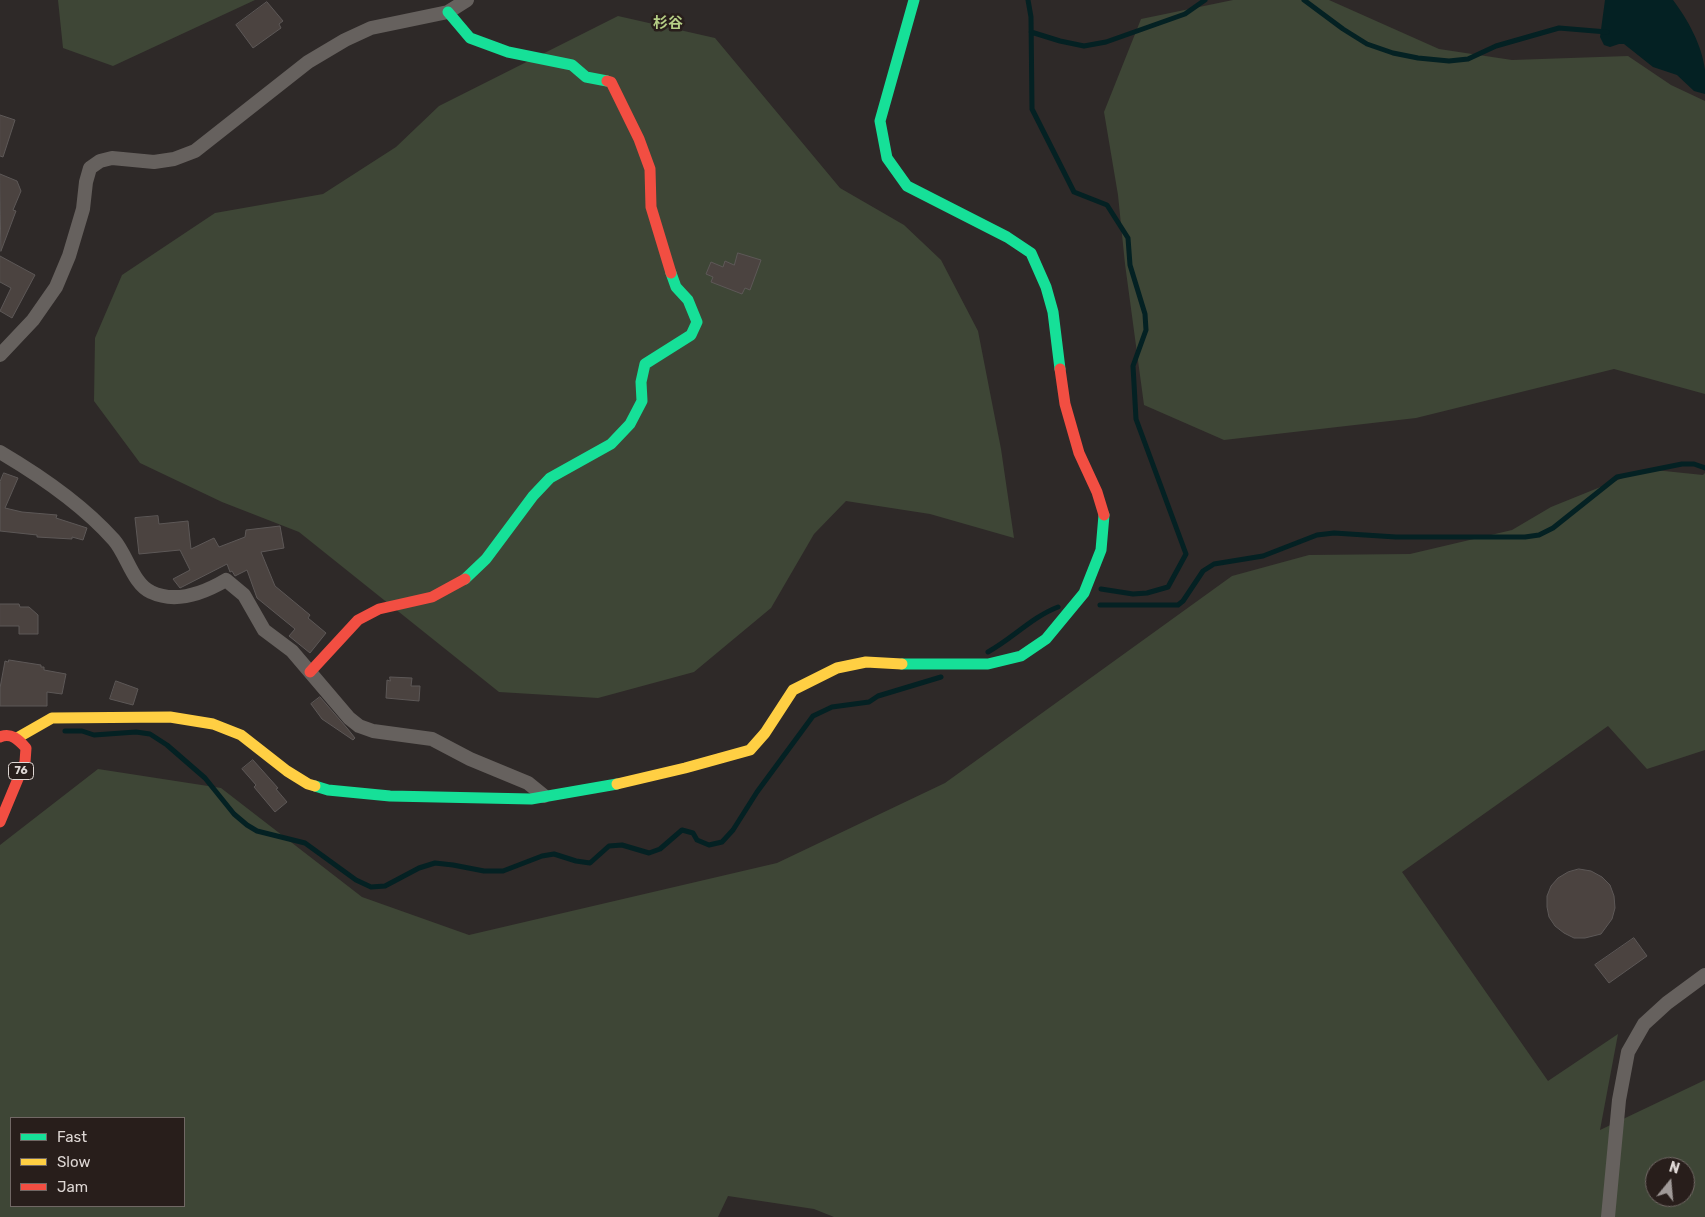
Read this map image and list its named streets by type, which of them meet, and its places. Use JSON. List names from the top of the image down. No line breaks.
{"streets":{"street":["76"]},"districts":["杉谷"],"legend":["Fast","Slow","Jam"],"north":"top"}
